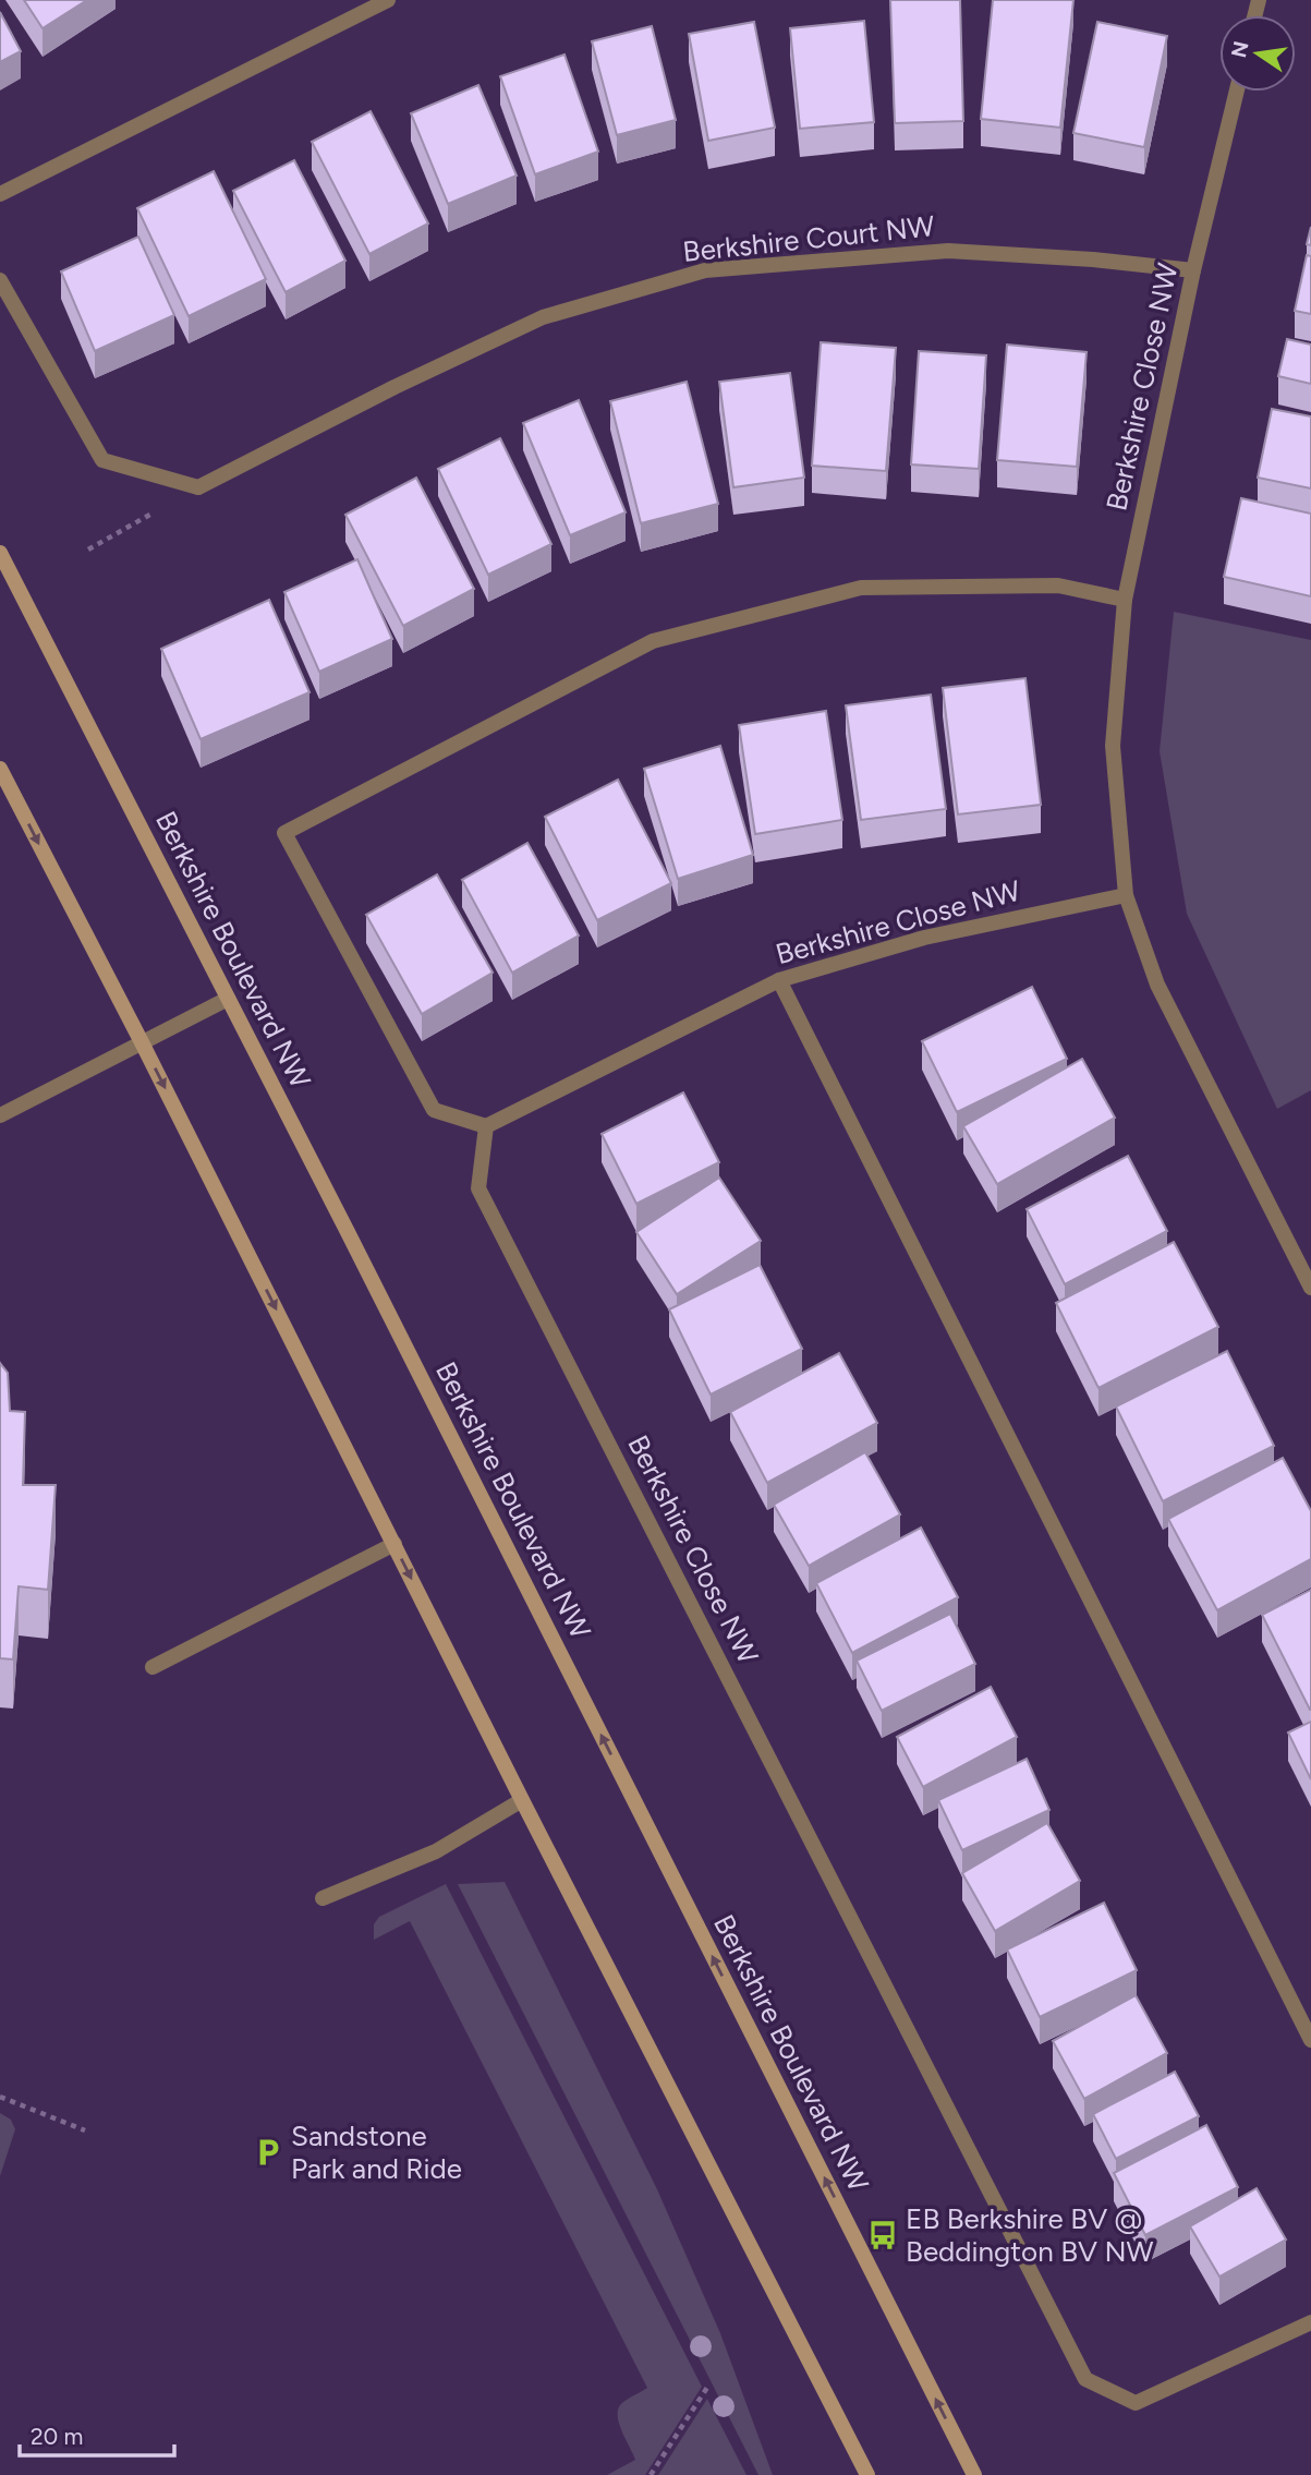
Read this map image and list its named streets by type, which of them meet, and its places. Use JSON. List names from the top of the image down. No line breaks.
{"streets":{"main road":["Berkshire Boulevard NW"],"street":["Berkshire Court NW","Berkshire Close NW"]},"crossings":[["Berkshire Court NW","Berkshire Close NW"]],"places":{"parking":["Sandstone Park and Ride"],"bus stop":["EB Berkshire BV @ Beddington BV NW"]},"scale_bar":"20 m","north":"left"}
